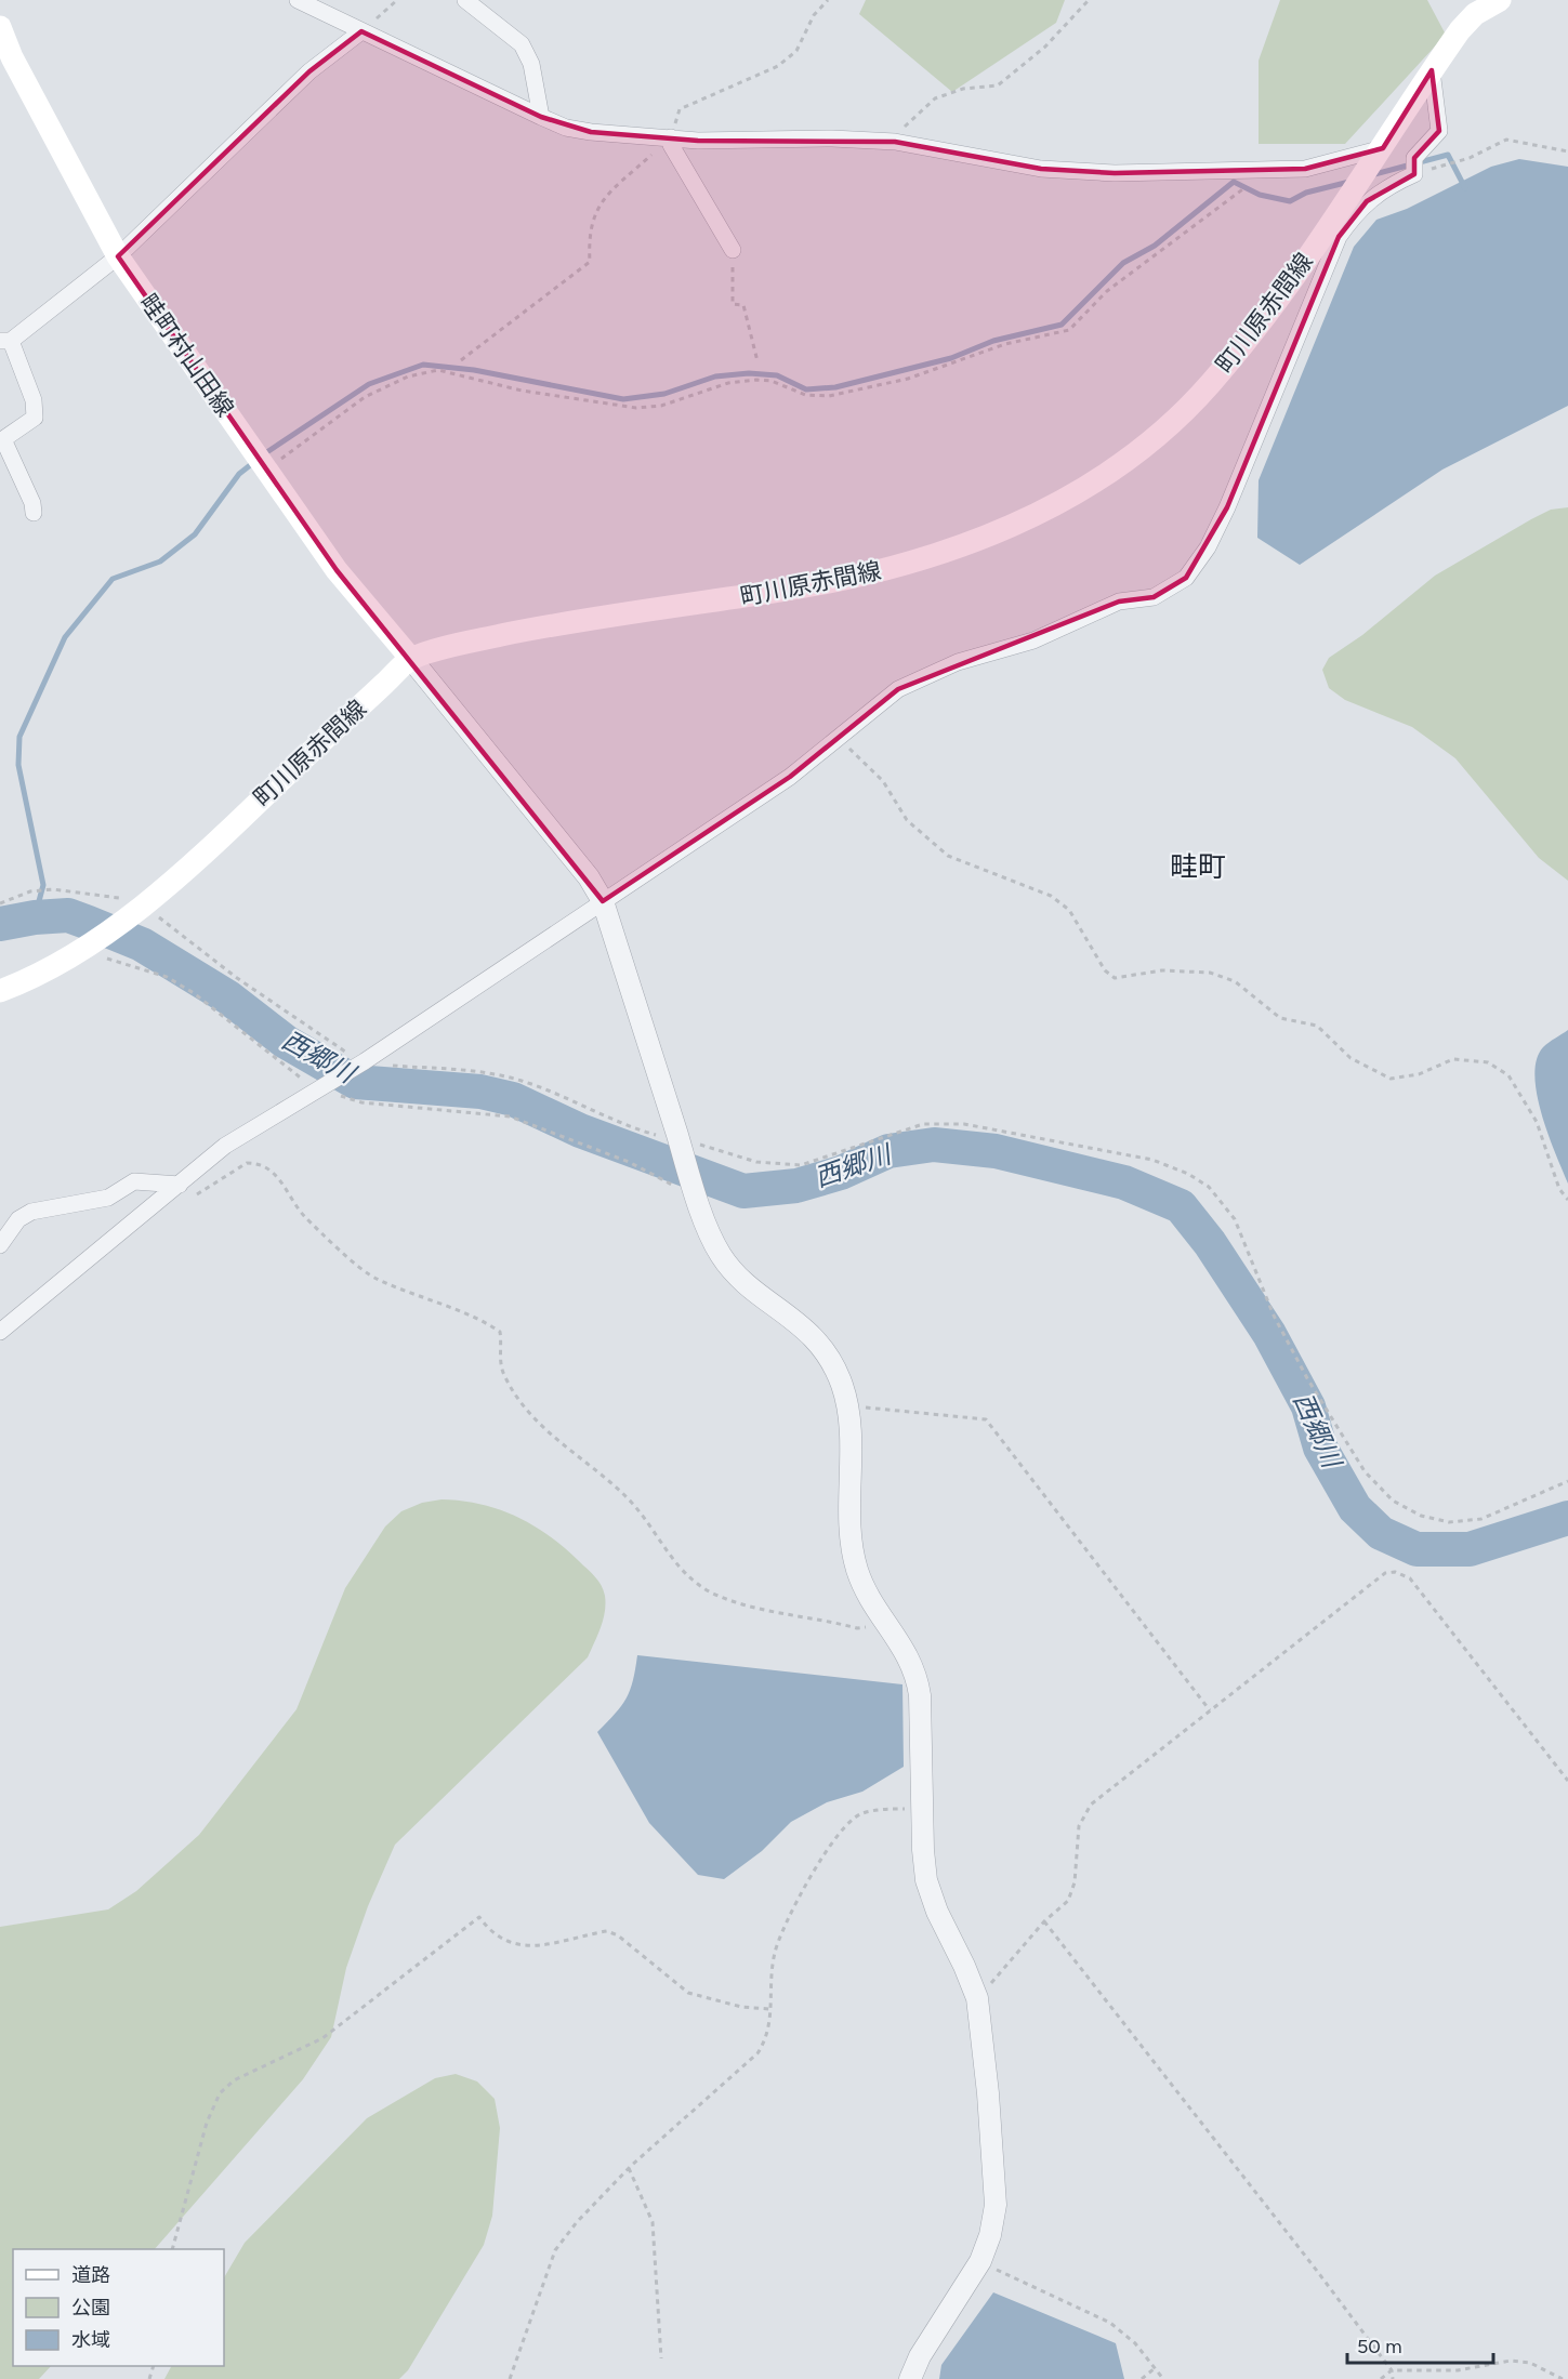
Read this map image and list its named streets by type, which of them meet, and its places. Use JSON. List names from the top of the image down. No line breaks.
{"streets":{"main road":["町川原赤間線","畦町村山田線"]},"crossings":[["町川原赤間線","畦町村山田線"]],"districts":["畦町"],"water":["西郷川"],"legend":["道路","公園","水域"],"scale_bar":"50 m"}
